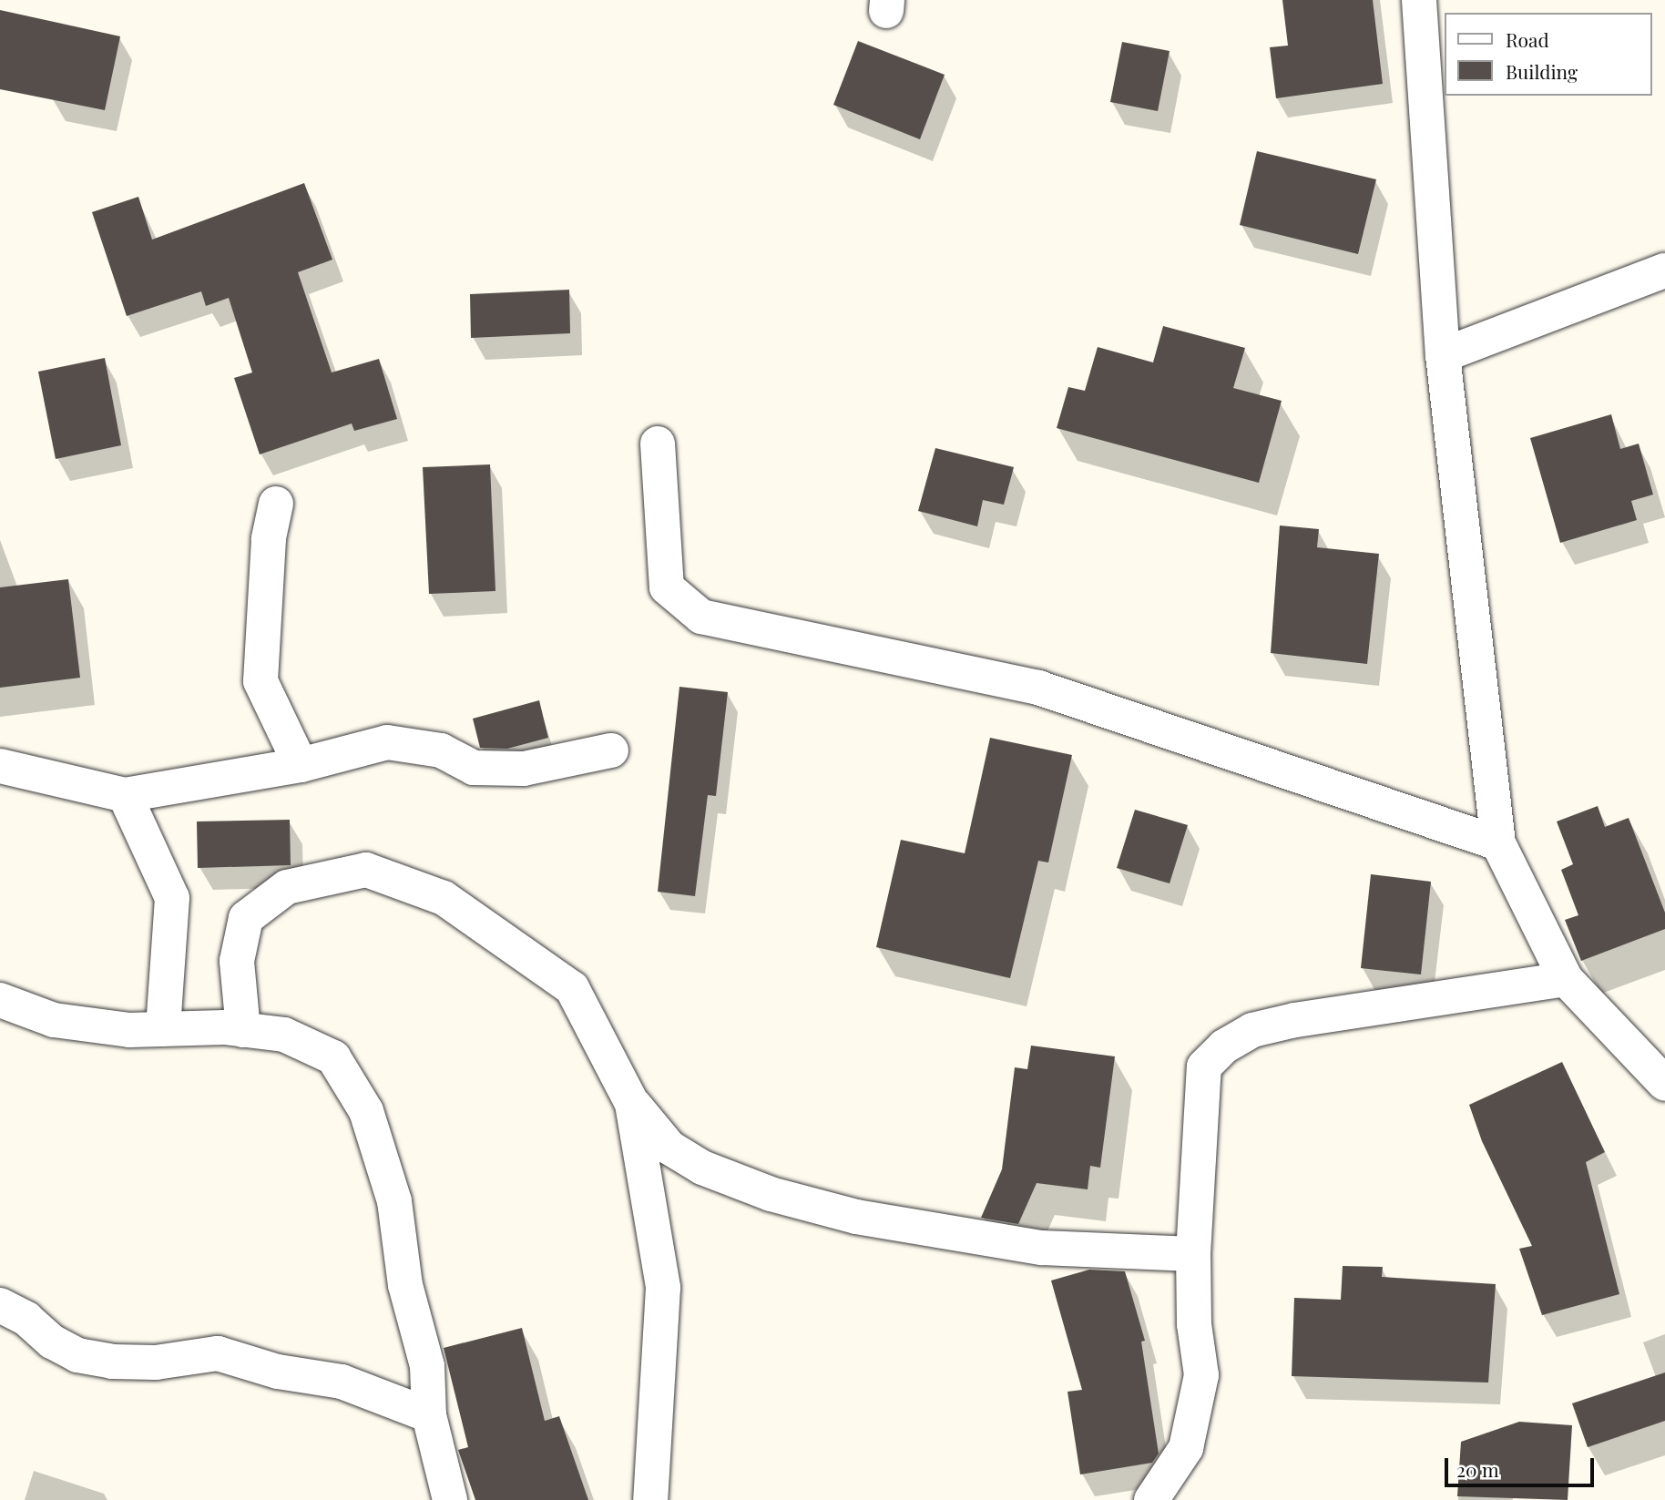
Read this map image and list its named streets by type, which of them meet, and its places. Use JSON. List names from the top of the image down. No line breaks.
{"legend":["Road","Building"],"scale_bar":"20 m"}
